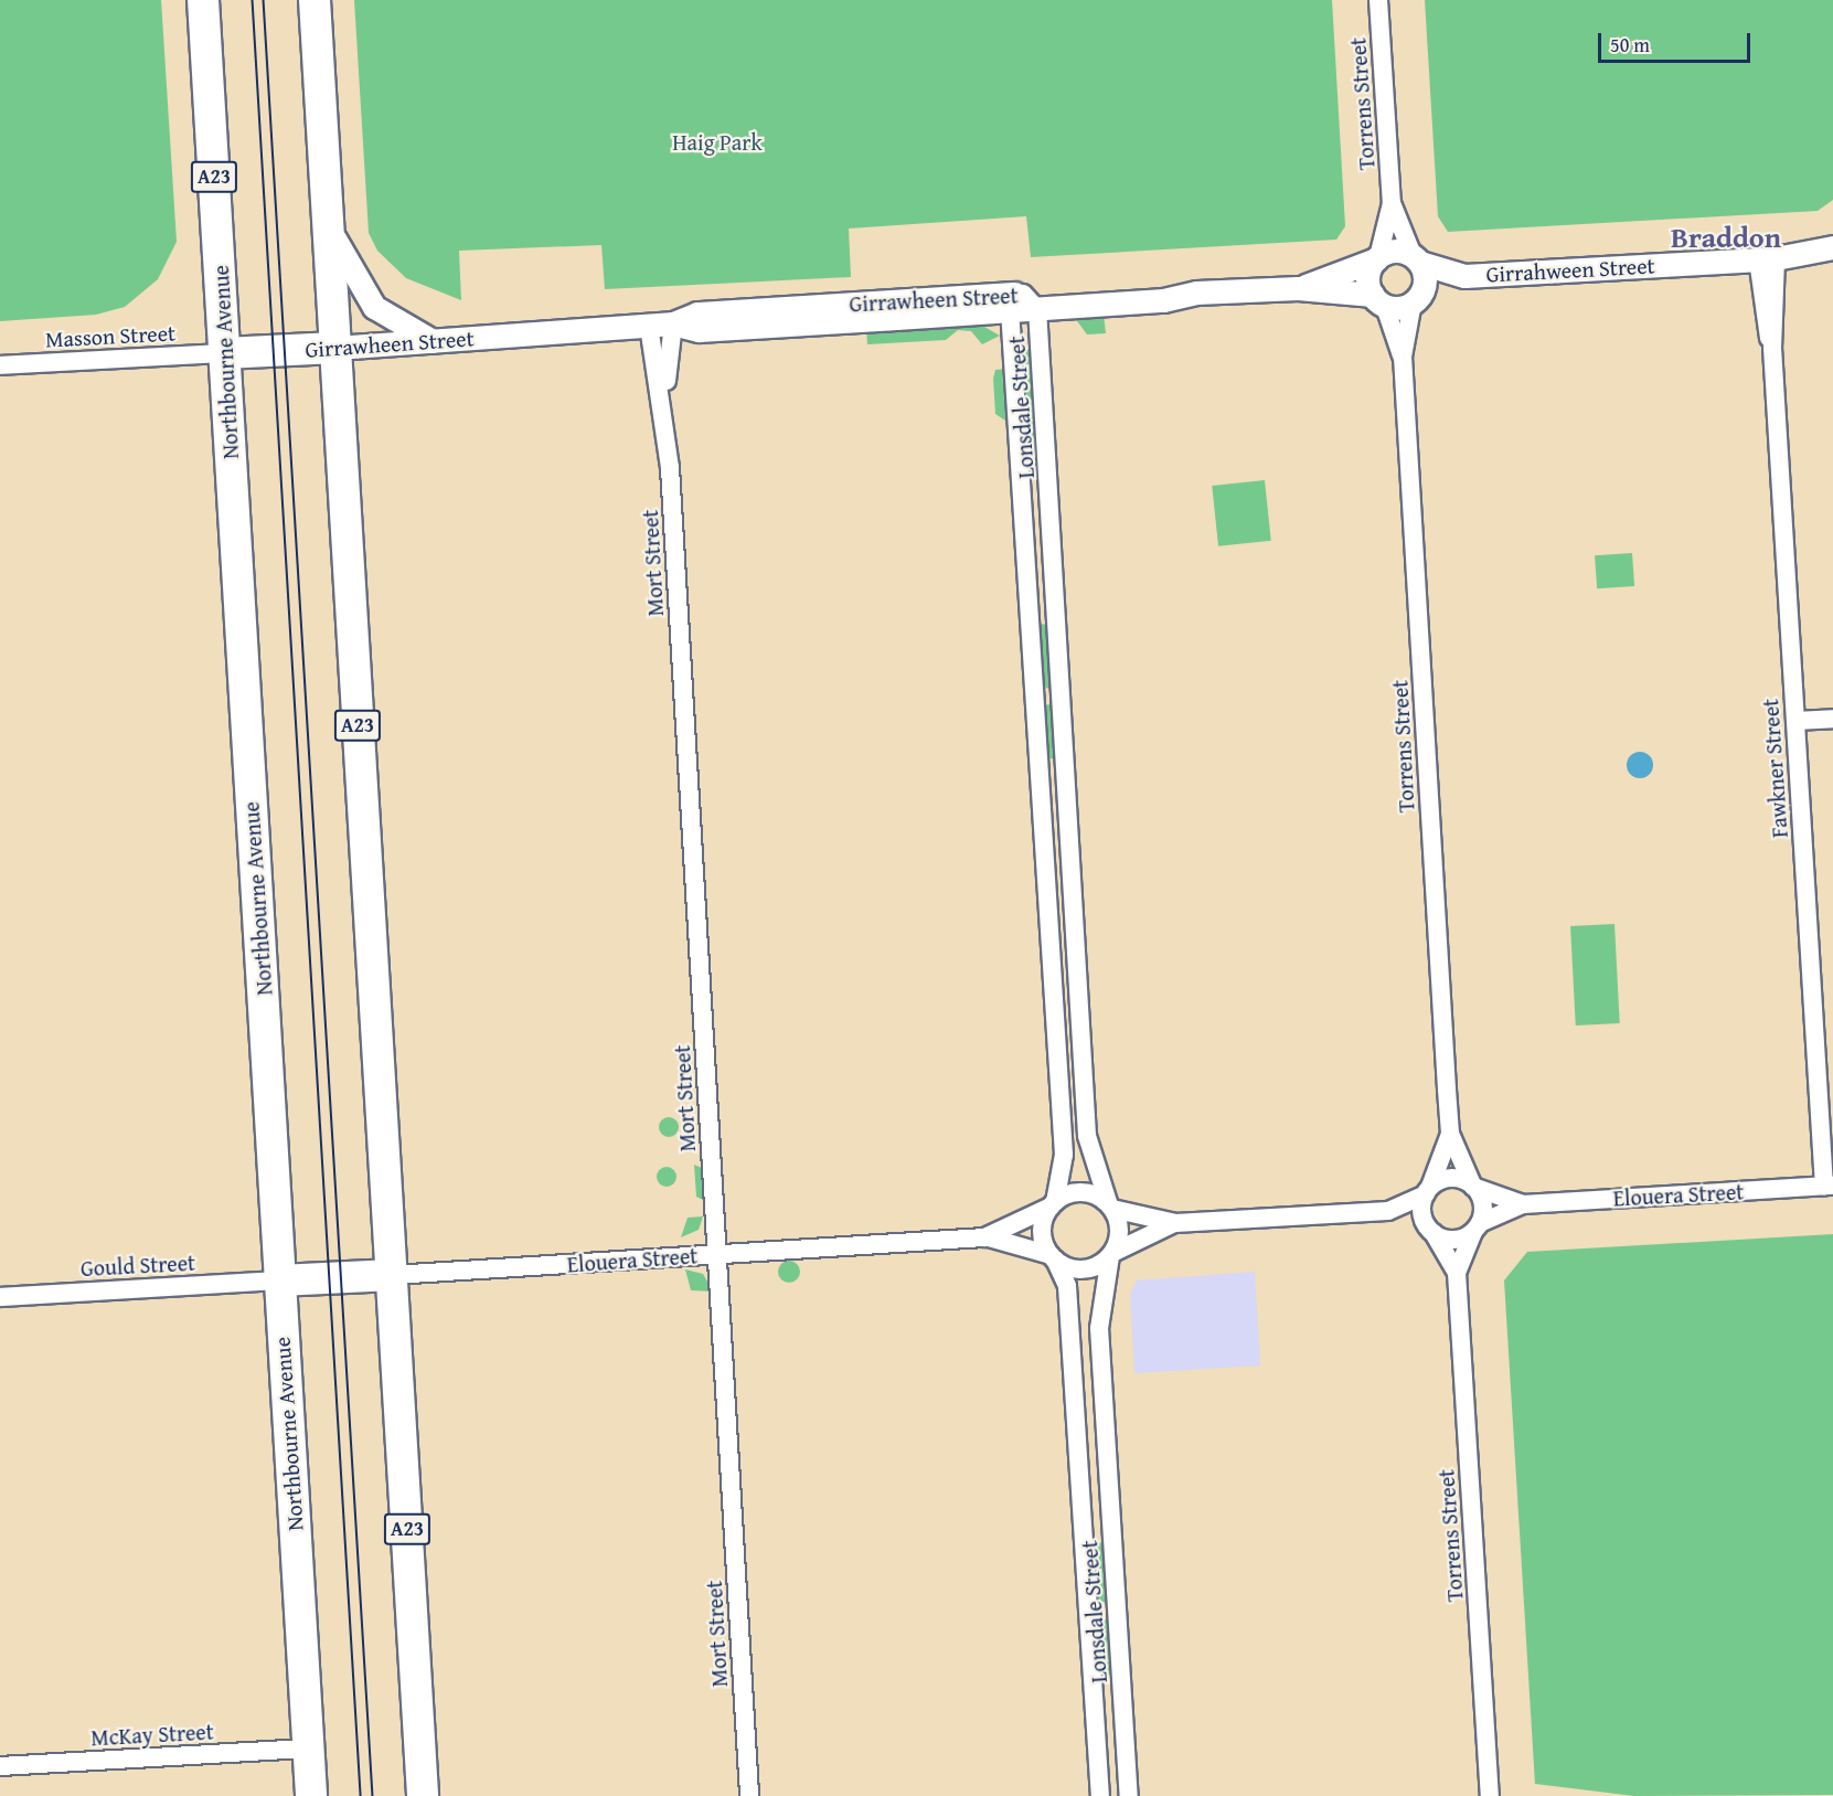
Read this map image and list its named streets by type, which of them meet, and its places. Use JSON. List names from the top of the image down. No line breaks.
{"streets":{"highway":["A23","Girrawheen Street","Northbourne Avenue","Elouera Street"],"street":["Torrens Street","Girrahween Street","Masson Street","Lonsdale Street","Mort Street","Fawkner Street","Gould Street","McKay Street"]},"crossings":[["Torrens Street","Girrahween Street"],["Torrens Street","Girrawheen Street"],["Torrens Street","Elouera Street"],["A23","Girrawheen Street"],["A23","Elouera Street"],["Girrahween Street","Girrawheen Street"],["Girrahween Street","Fawkner Street"],["Girrawheen Street","Masson Street"],["Girrawheen Street","Northbourne Avenue"],["Girrawheen Street","Lonsdale Street"],["Girrawheen Street","Mort Street"],["Masson Street","Northbourne Avenue"],["Northbourne Avenue","Elouera Street"],["Northbourne Avenue","Gould Street"],["Northbourne Avenue","McKay Street"],["Lonsdale Street","Elouera Street"],["Mort Street","Elouera Street"],["Fawkner Street","Elouera Street"],["Elouera Street","Gould Street"]],"districts":["Braddon"],"parks":["Haig Park"],"scale_bar":"50 m"}
